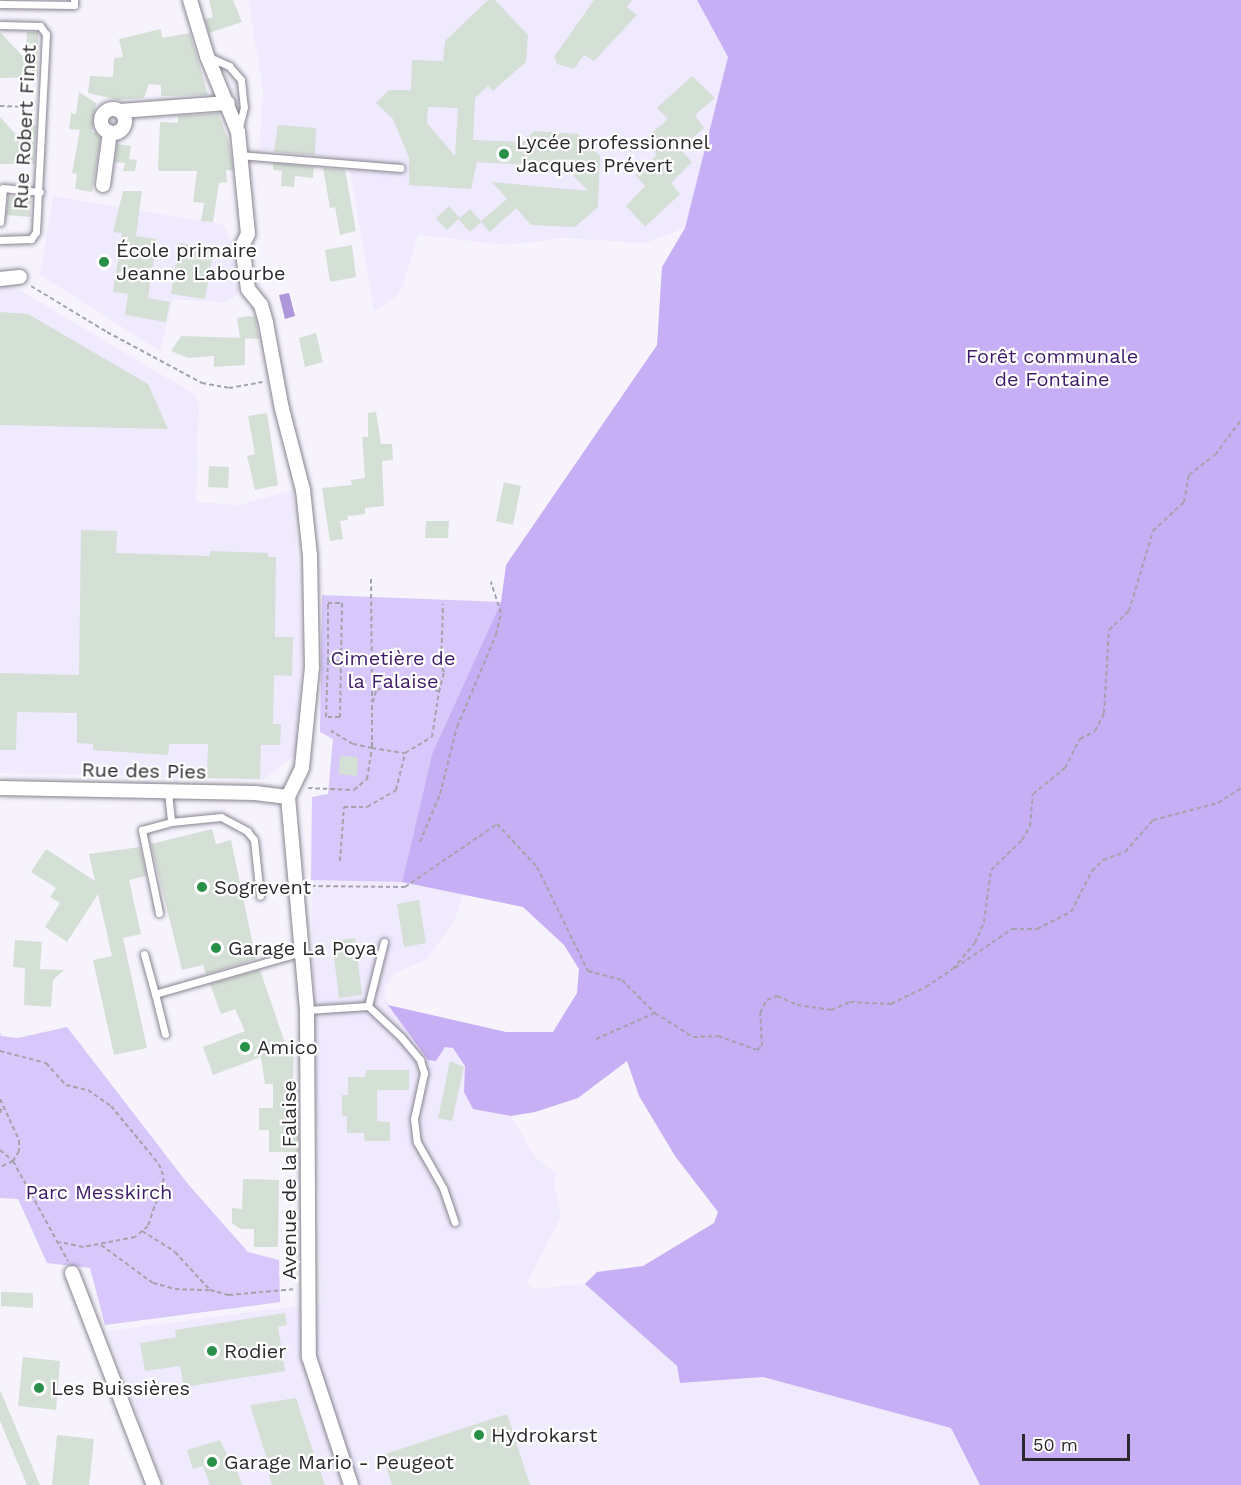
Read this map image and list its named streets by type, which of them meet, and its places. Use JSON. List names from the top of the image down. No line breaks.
{"streets":{"street":["Rue des Pies","Avenue de la Falaise"],"lane":["Rue Robert Finet"]},"crossings":[["Rue des Pies","Avenue de la Falaise"]],"parks":["Forêt communale de Fontaine","Cimetière de la Falaise","Parc Messkirch"],"places":["Lycée professionnel Jacques Prévert","École primaire Jeanne Labourbe","Sogrevent","Garage La Poya","Amico","Rodier","Les Buissières","Hydrokarst","Garage Mario - Peugeot"],"scale_bar":"50 m"}
